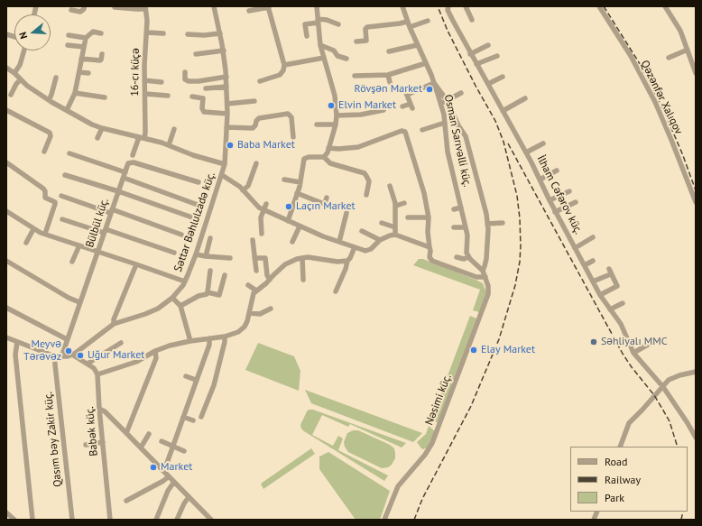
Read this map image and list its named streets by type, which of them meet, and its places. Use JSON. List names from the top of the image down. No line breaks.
{"streets":{"street":["16-cı küçə","Qəzənfər Xalıqov","Osman Sarıvəlli küç.","İlham Cəfərov küç.","Səttar Bəhlulzadə küç.","Bülbül küç.","Nəsimi küç.","Babək küç.","Qasım bəy Zakir küç."]},"crossings":[["Səttar Bəhlulzadə küç.","Bülbül küç."],["Səttar Bəhlulzadə küç.","Qasım bəy Zakir küç."],["Bülbül küç.","Qasım bəy Zakir küç."]],"places":["Rövşən Market","Elvin Market","Baba Market","Laçın Market","Səhliyalı MMC","Elay Market","Meyvə Tərəvəz","Uğur Market","Market"],"legend":["Road","Railway","Park"],"north":"left"}
